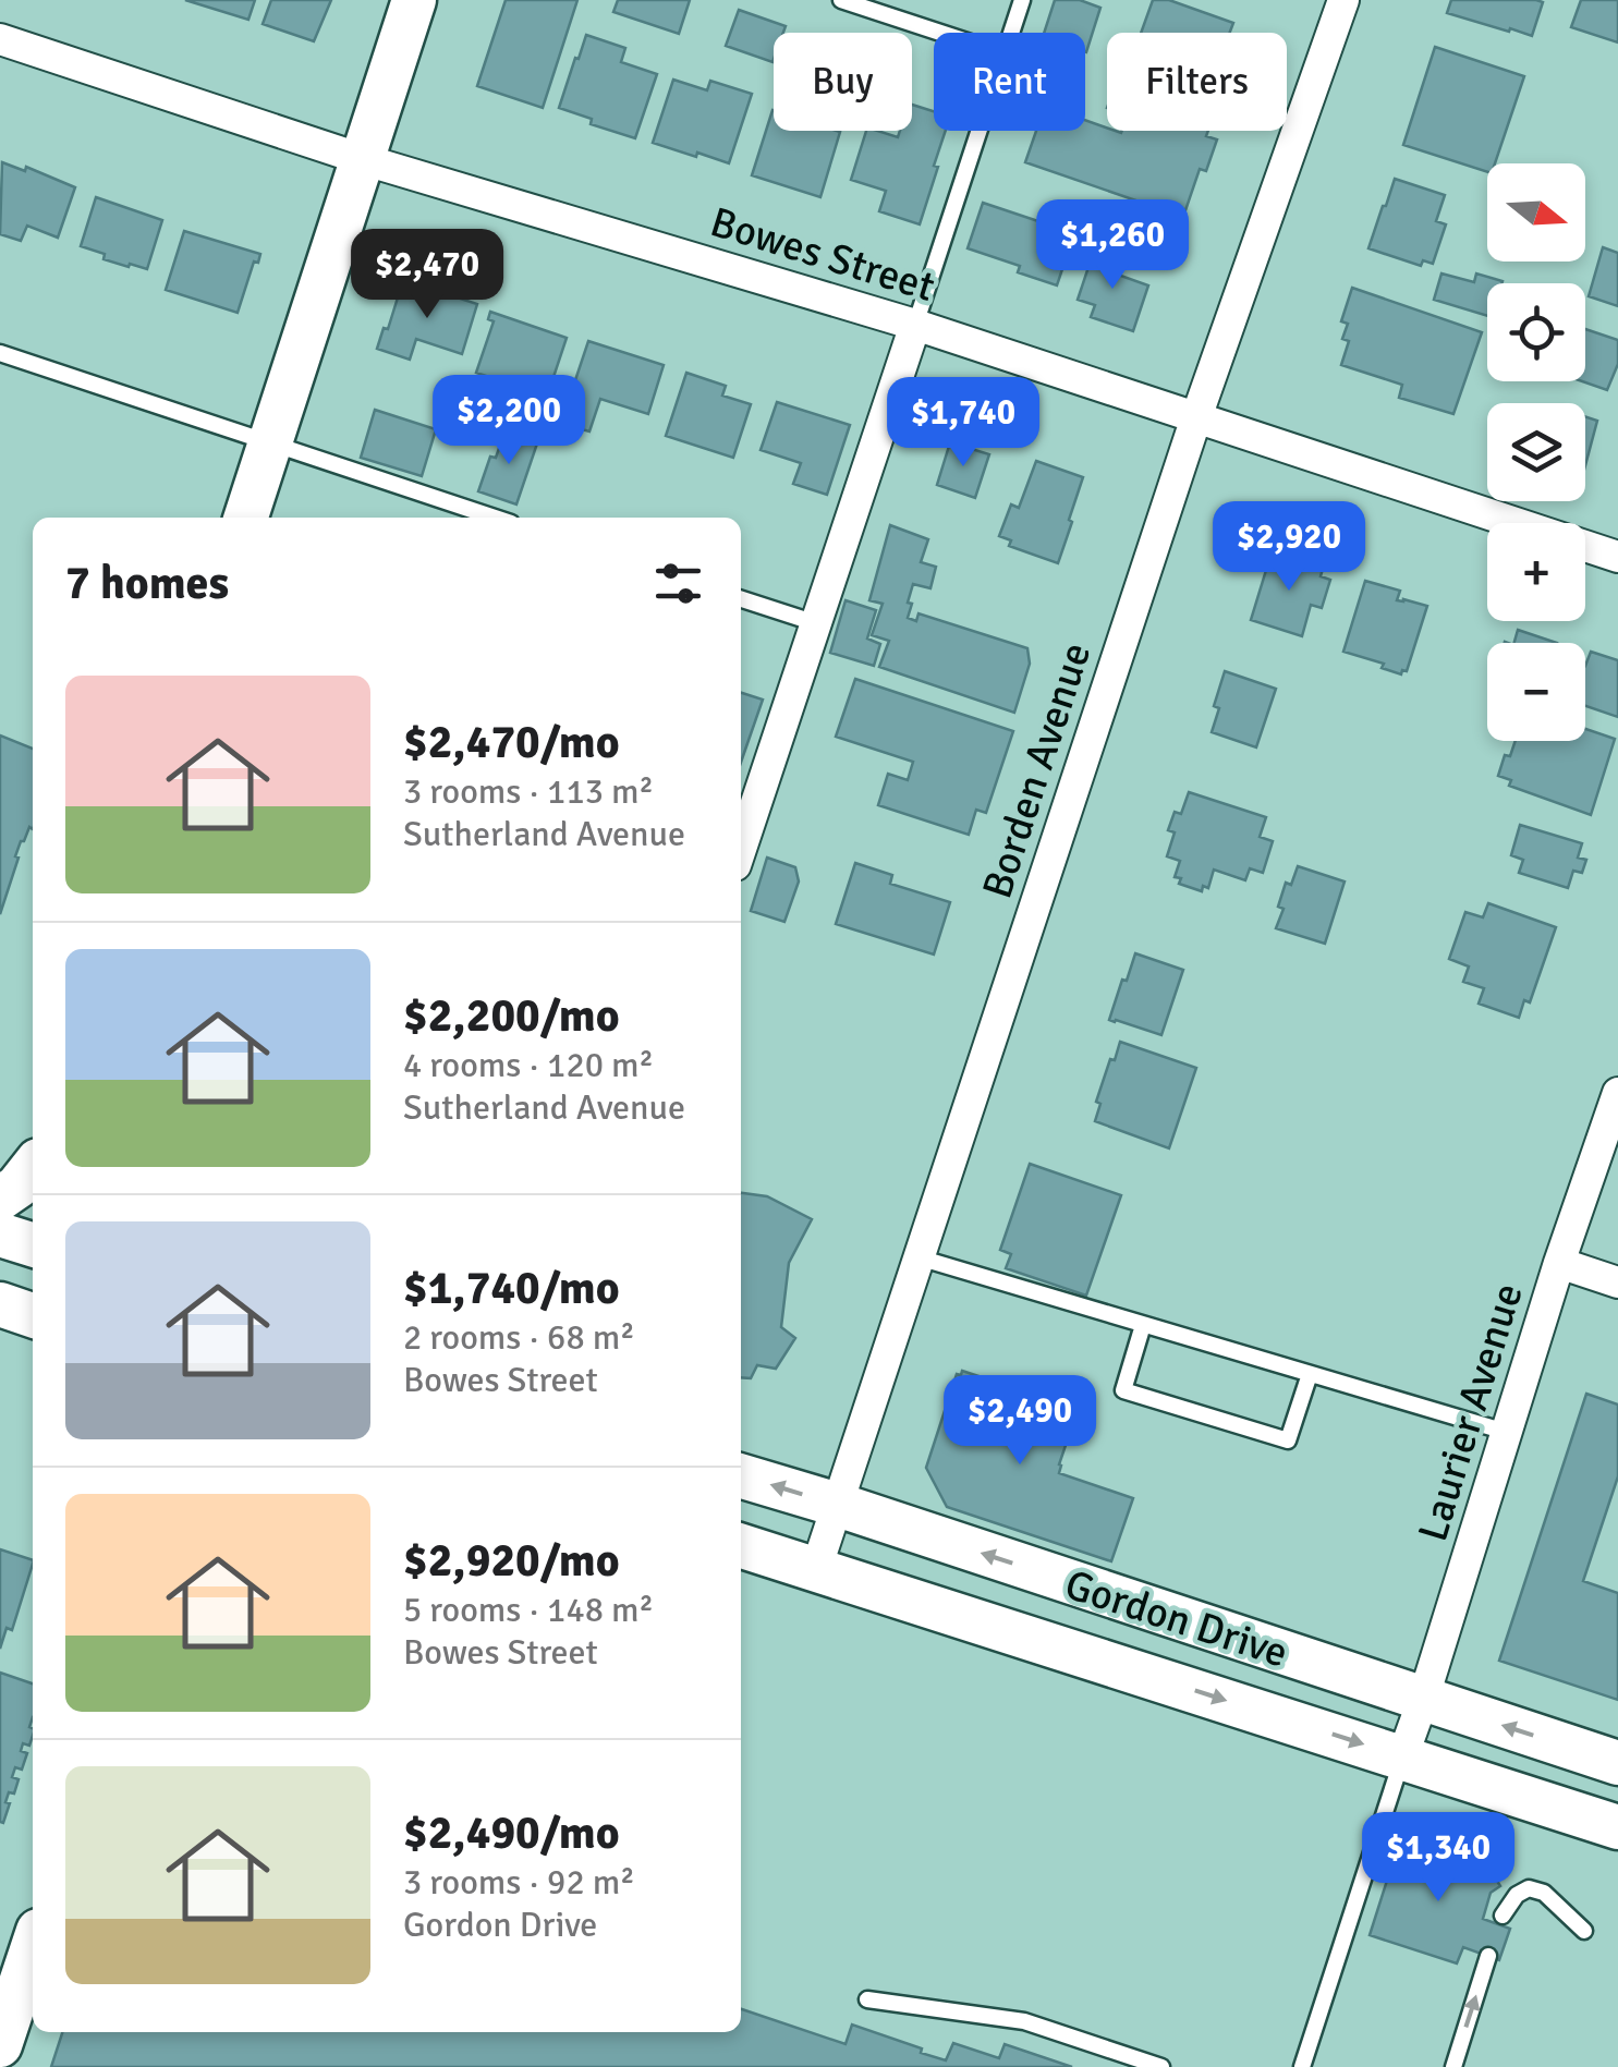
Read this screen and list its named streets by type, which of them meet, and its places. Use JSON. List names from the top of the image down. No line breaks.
{"streets":{"main road":["Gordon Drive"],"street":["Bowes Street","Borden Avenue","Laurier Avenue"]},"crossings":[["Bowes Street","Borden Avenue"],["Borden Avenue","Gordon Drive"],["Laurier Avenue","Gordon Drive"]],"north":"right","page":{"chip":["Buy","Rent","Filters"],"map_buttons":["+","−"],"price":["$1,260","$2,470","$2,200","$1,740","$2,920","$2,490","$1,340"],"heading":"7 homes","list":[{"name":"$2,470/mo","note":"3 rooms · 113 m² · Sutherland Avenue"},{"name":"$2,200/mo","note":"4 rooms · 120 m² · Sutherland Avenue"},{"name":"$1,740/mo","note":"2 rooms · 68 m² · Bowes Street"},{"name":"$2,920/mo","note":"5 rooms · 148 m² · Bowes Street"},{"name":"$2,490/mo","note":"3 rooms · 92 m² · Gordon Drive"}]}}
